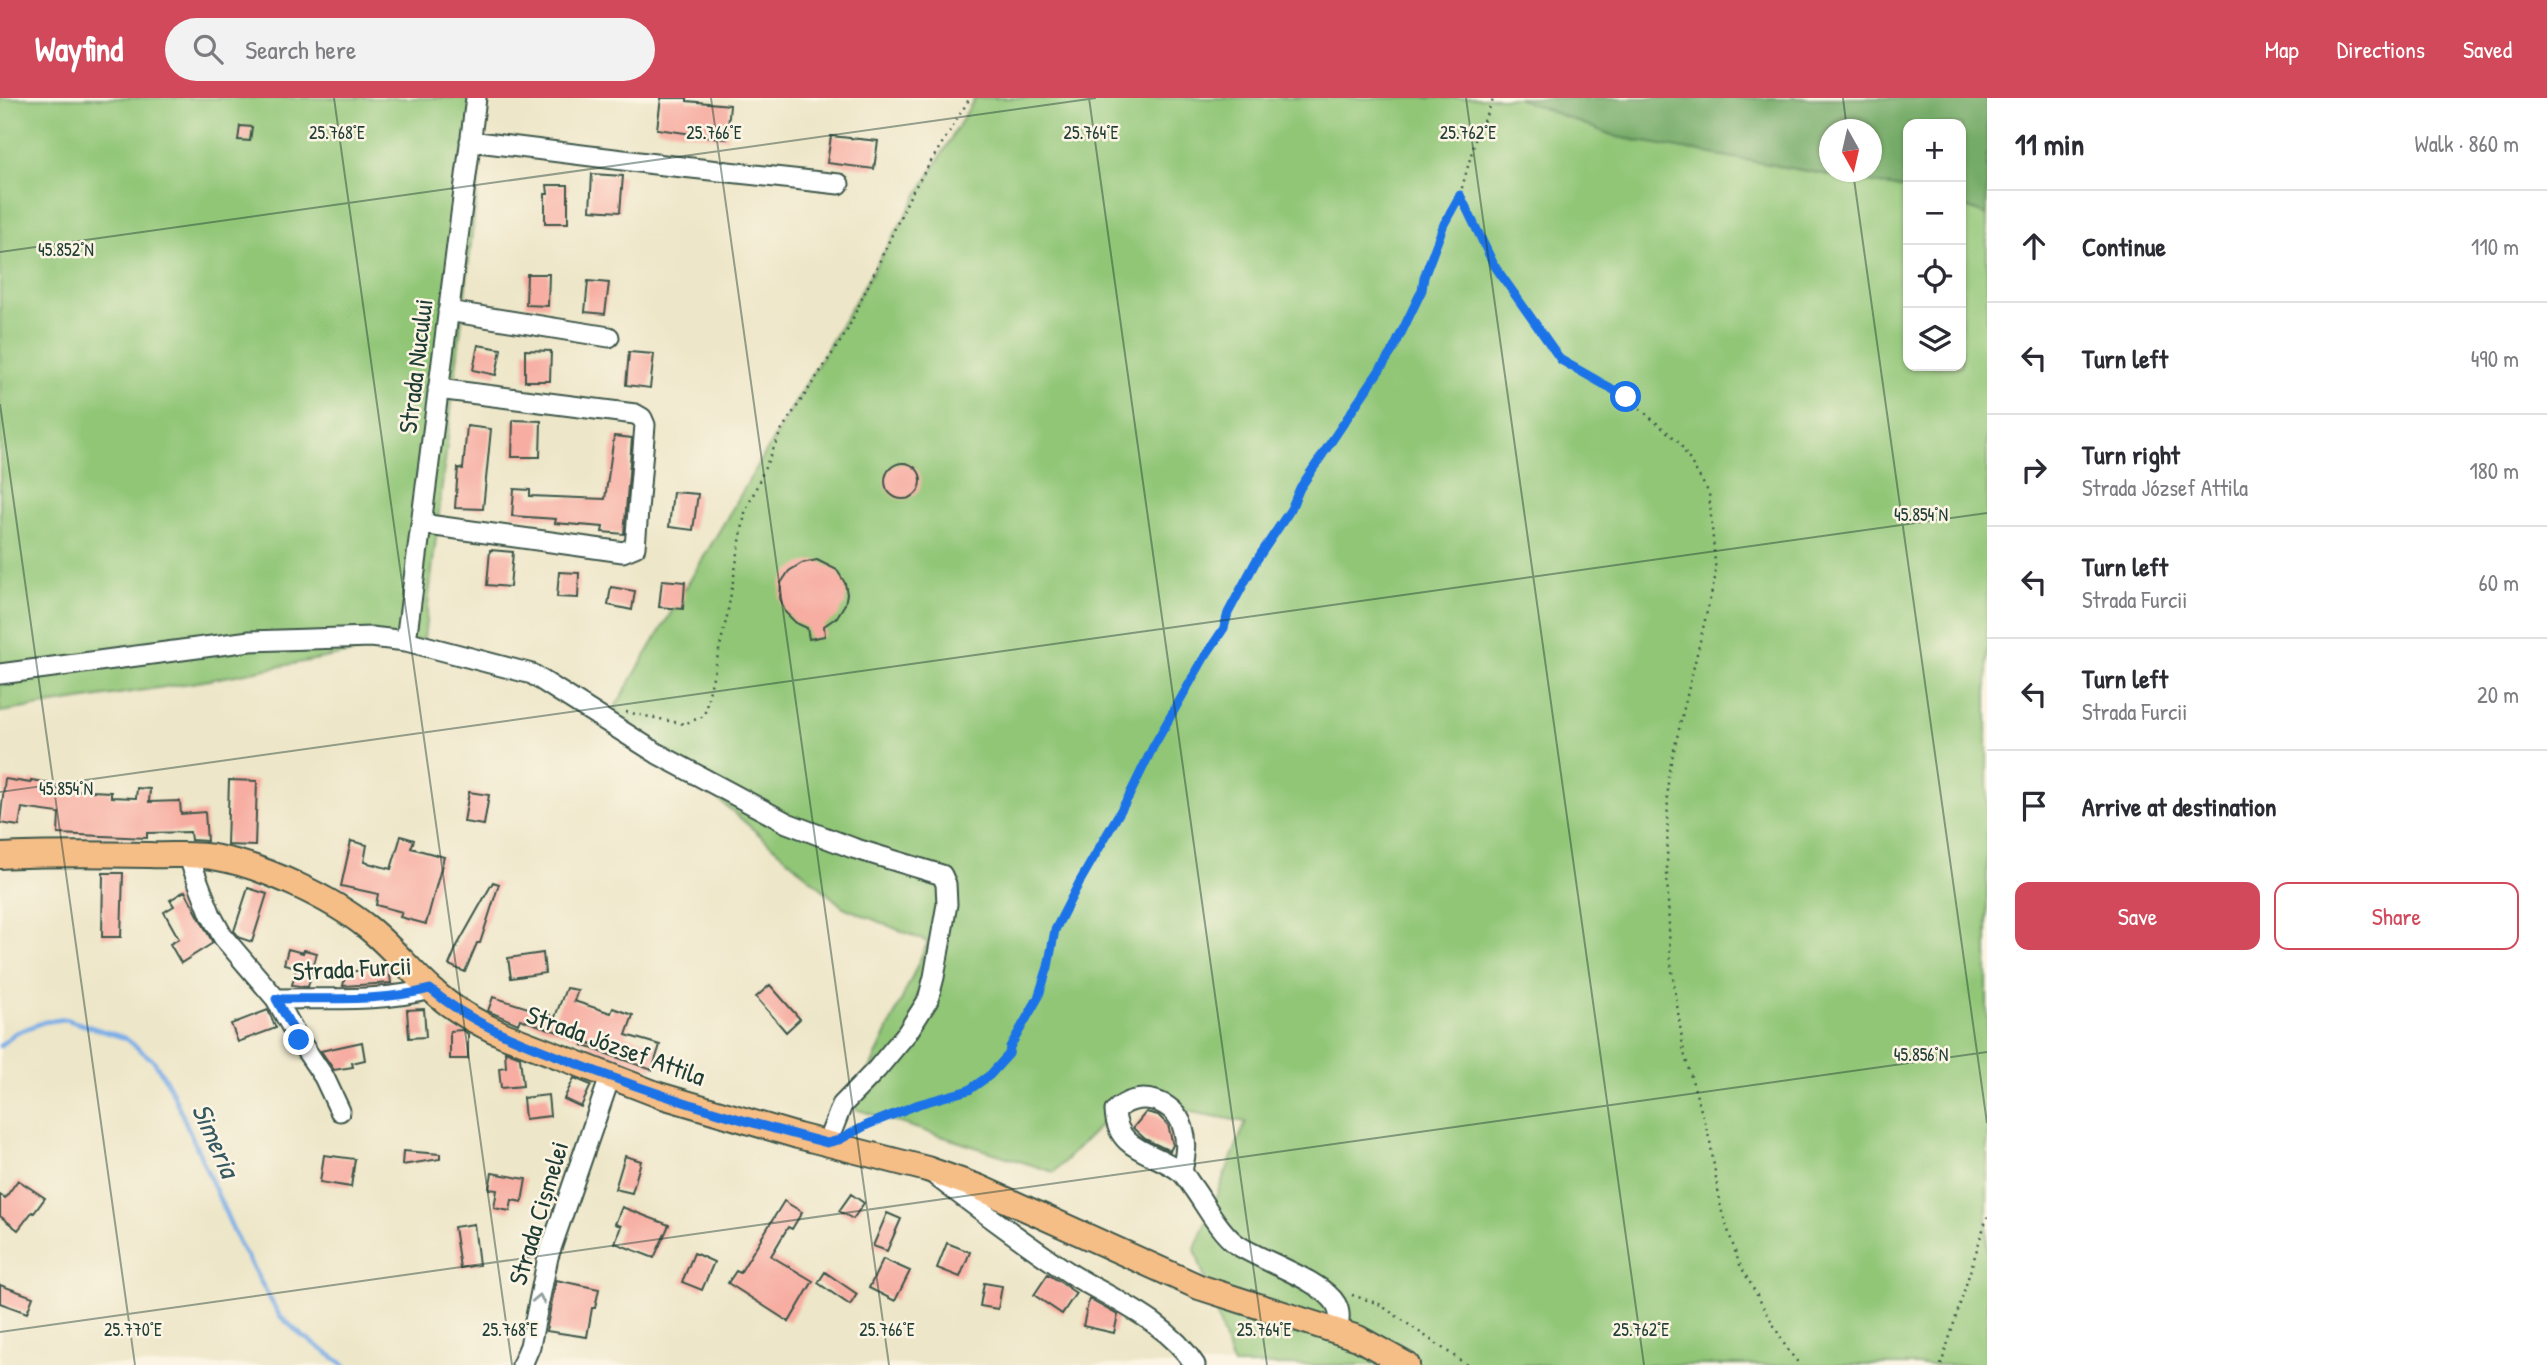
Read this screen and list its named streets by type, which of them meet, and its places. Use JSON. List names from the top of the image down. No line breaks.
{"streets":{"main road":["Strada József Attila"],"street":["Strada Nucului","Strada Furcii","Strada Cișmelei"]},"crossings":[["Strada Furcii","Strada József Attila"],["Strada József Attila","Strada Cișmelei"]],"one_way":["Strada Cișmelei"],"water":["Simeria"],"north":"bottom","page":{"header":"Wayfind","search":"Search here","nav":["Map","Directions","Saved"],"heading":["11 min","Walk · 860 m"],"map_buttons":["+","−"],"list":[["Continue","110 m"],["Turn left","490 m"],["Turn right","Strada József Attila","180 m"],["Turn left","Strada Furcii","60 m"],["Turn left","Strada Furcii","20 m"],"Arrive at destination"],"buttons":["Save","Share"]},"coordinates":["25.768°E","25.766°E","25.764°E","25.762°E","45.852°N","45.854°N","45.856°N","25.770°E"]}
